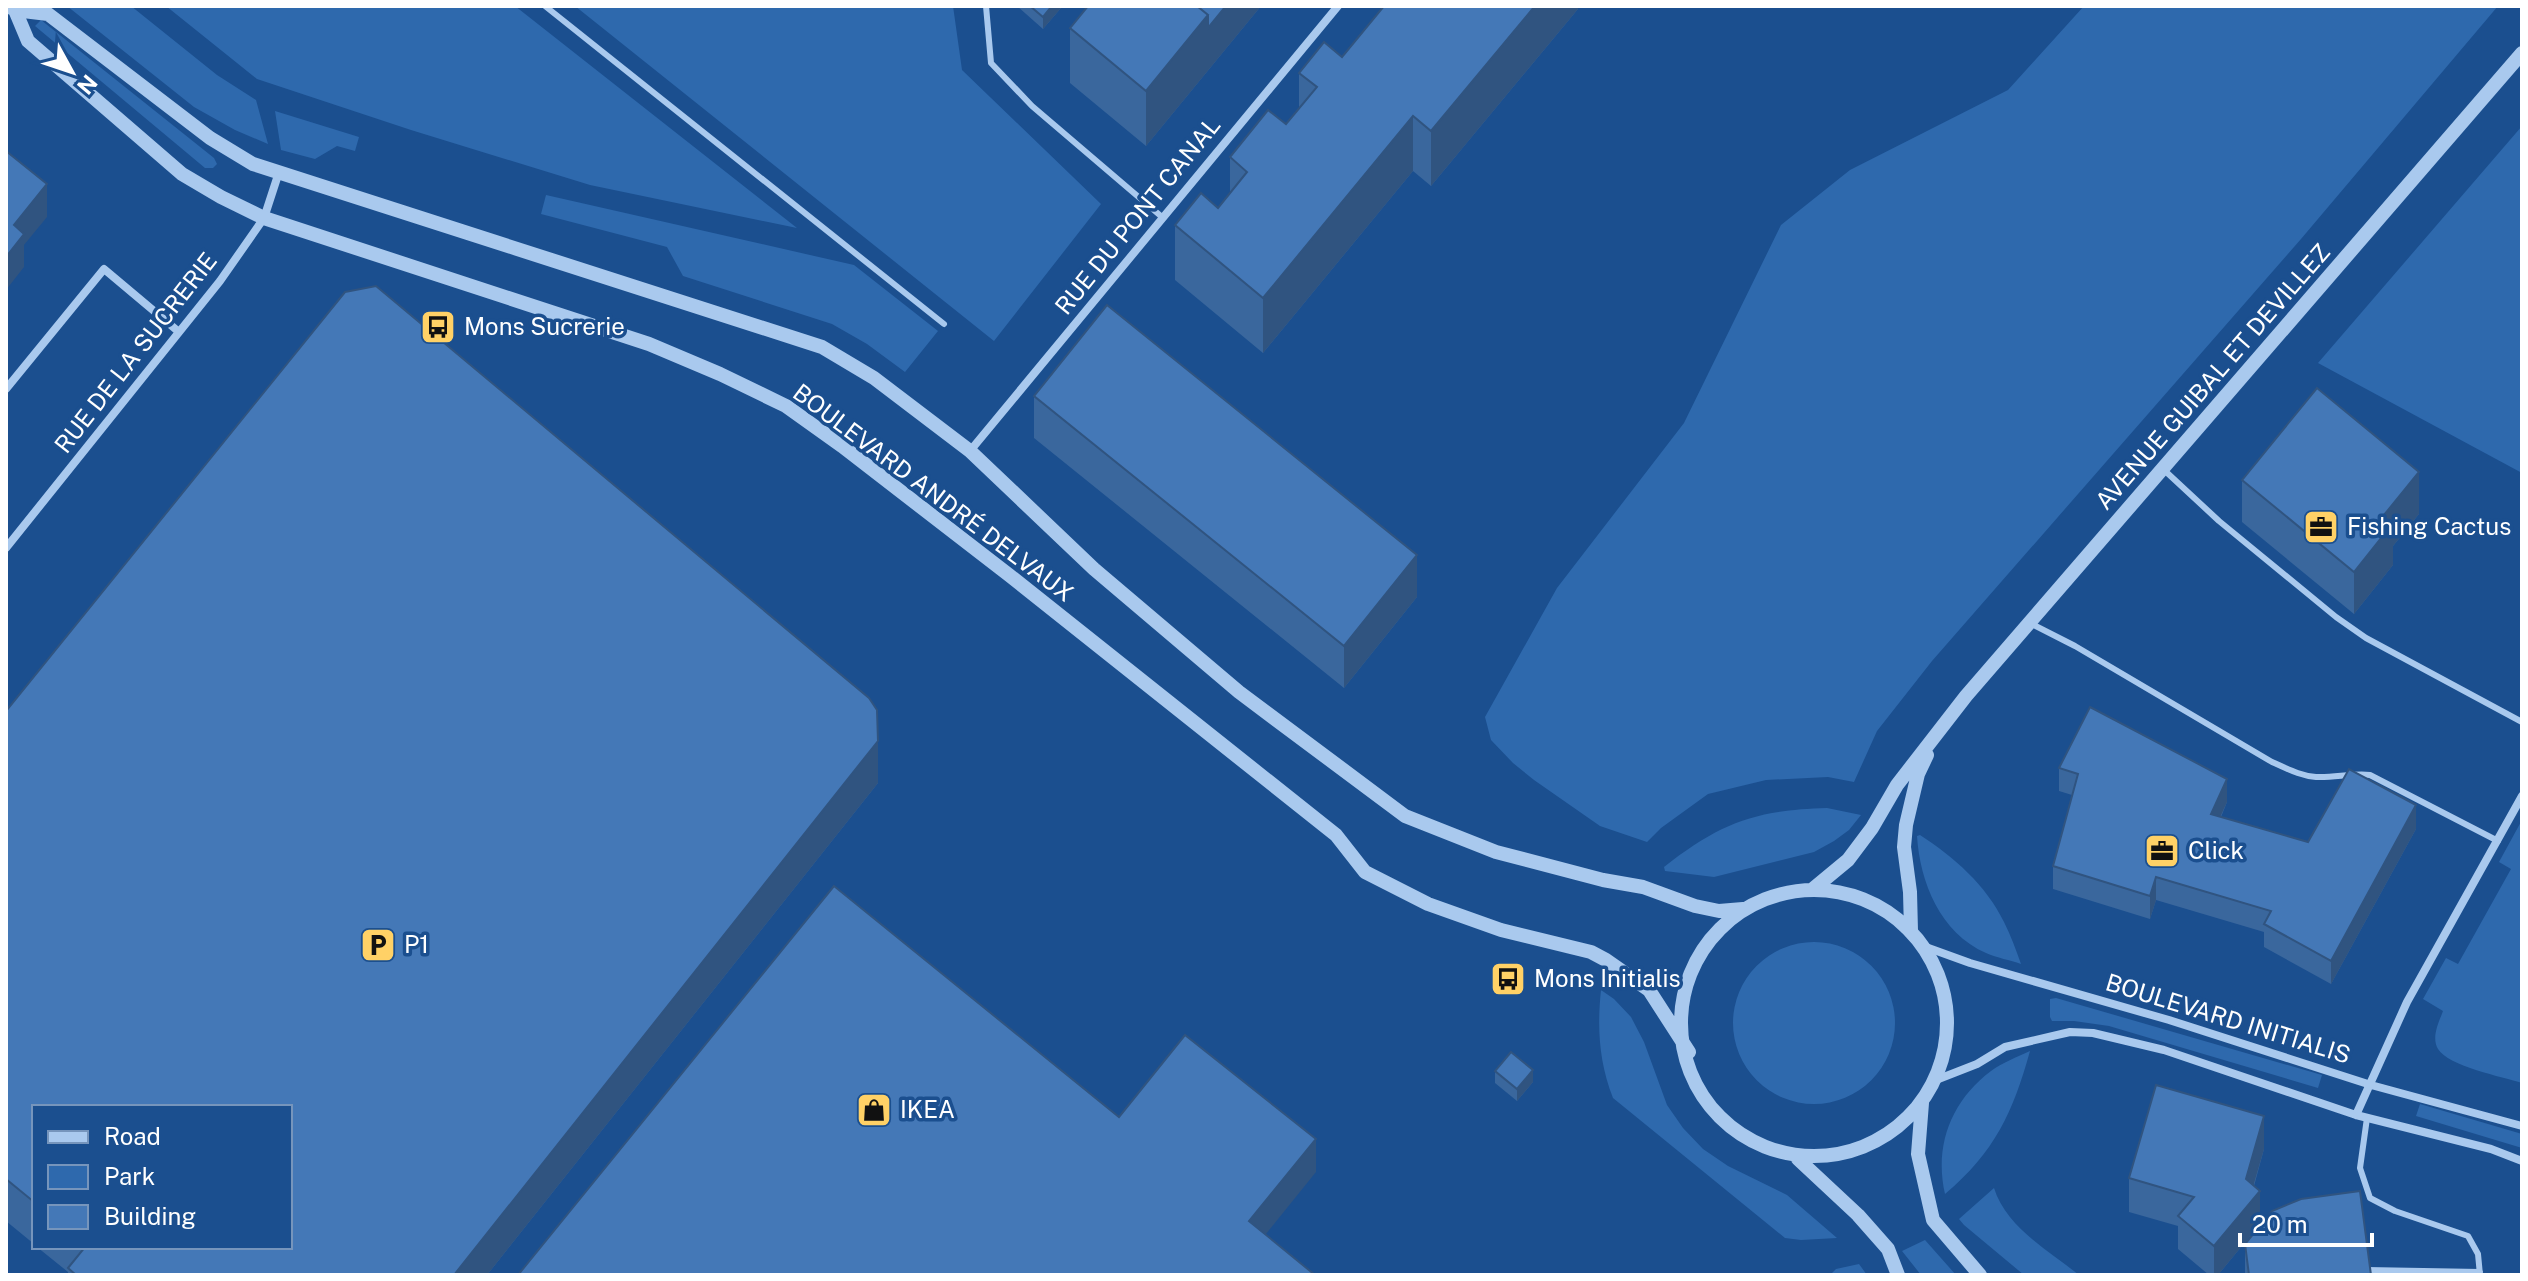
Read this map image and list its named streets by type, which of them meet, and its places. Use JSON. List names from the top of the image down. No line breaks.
{"streets":{"street":["RUE DU PONT CANAL","RUE DE LA SUCRERIE","AVENUE GUIBAL ET DEVILLEZ","BOULEVARD ANDRÉ DELVAUX","BOULEVARD INITIALIS"]},"crossings":[["RUE DU PONT CANAL","BOULEVARD ANDRÉ DELVAUX"],["RUE DE LA SUCRERIE","BOULEVARD ANDRÉ DELVAUX"],["AVENUE GUIBAL ET DEVILLEZ","BOULEVARD ANDRÉ DELVAUX"],["AVENUE GUIBAL ET DEVILLEZ","BOULEVARD INITIALIS"],["BOULEVARD ANDRÉ DELVAUX","BOULEVARD INITIALIS"]],"places":{"bus stop":["Mons Sucrerie","Mons Initialis"],"office":["Fishing Cactus","Click"],"parking":["P1"],"shop":["IKEA"]},"legend":["Road","Park","Building"],"scale_bar":"20 m","north":"bottom right"}
